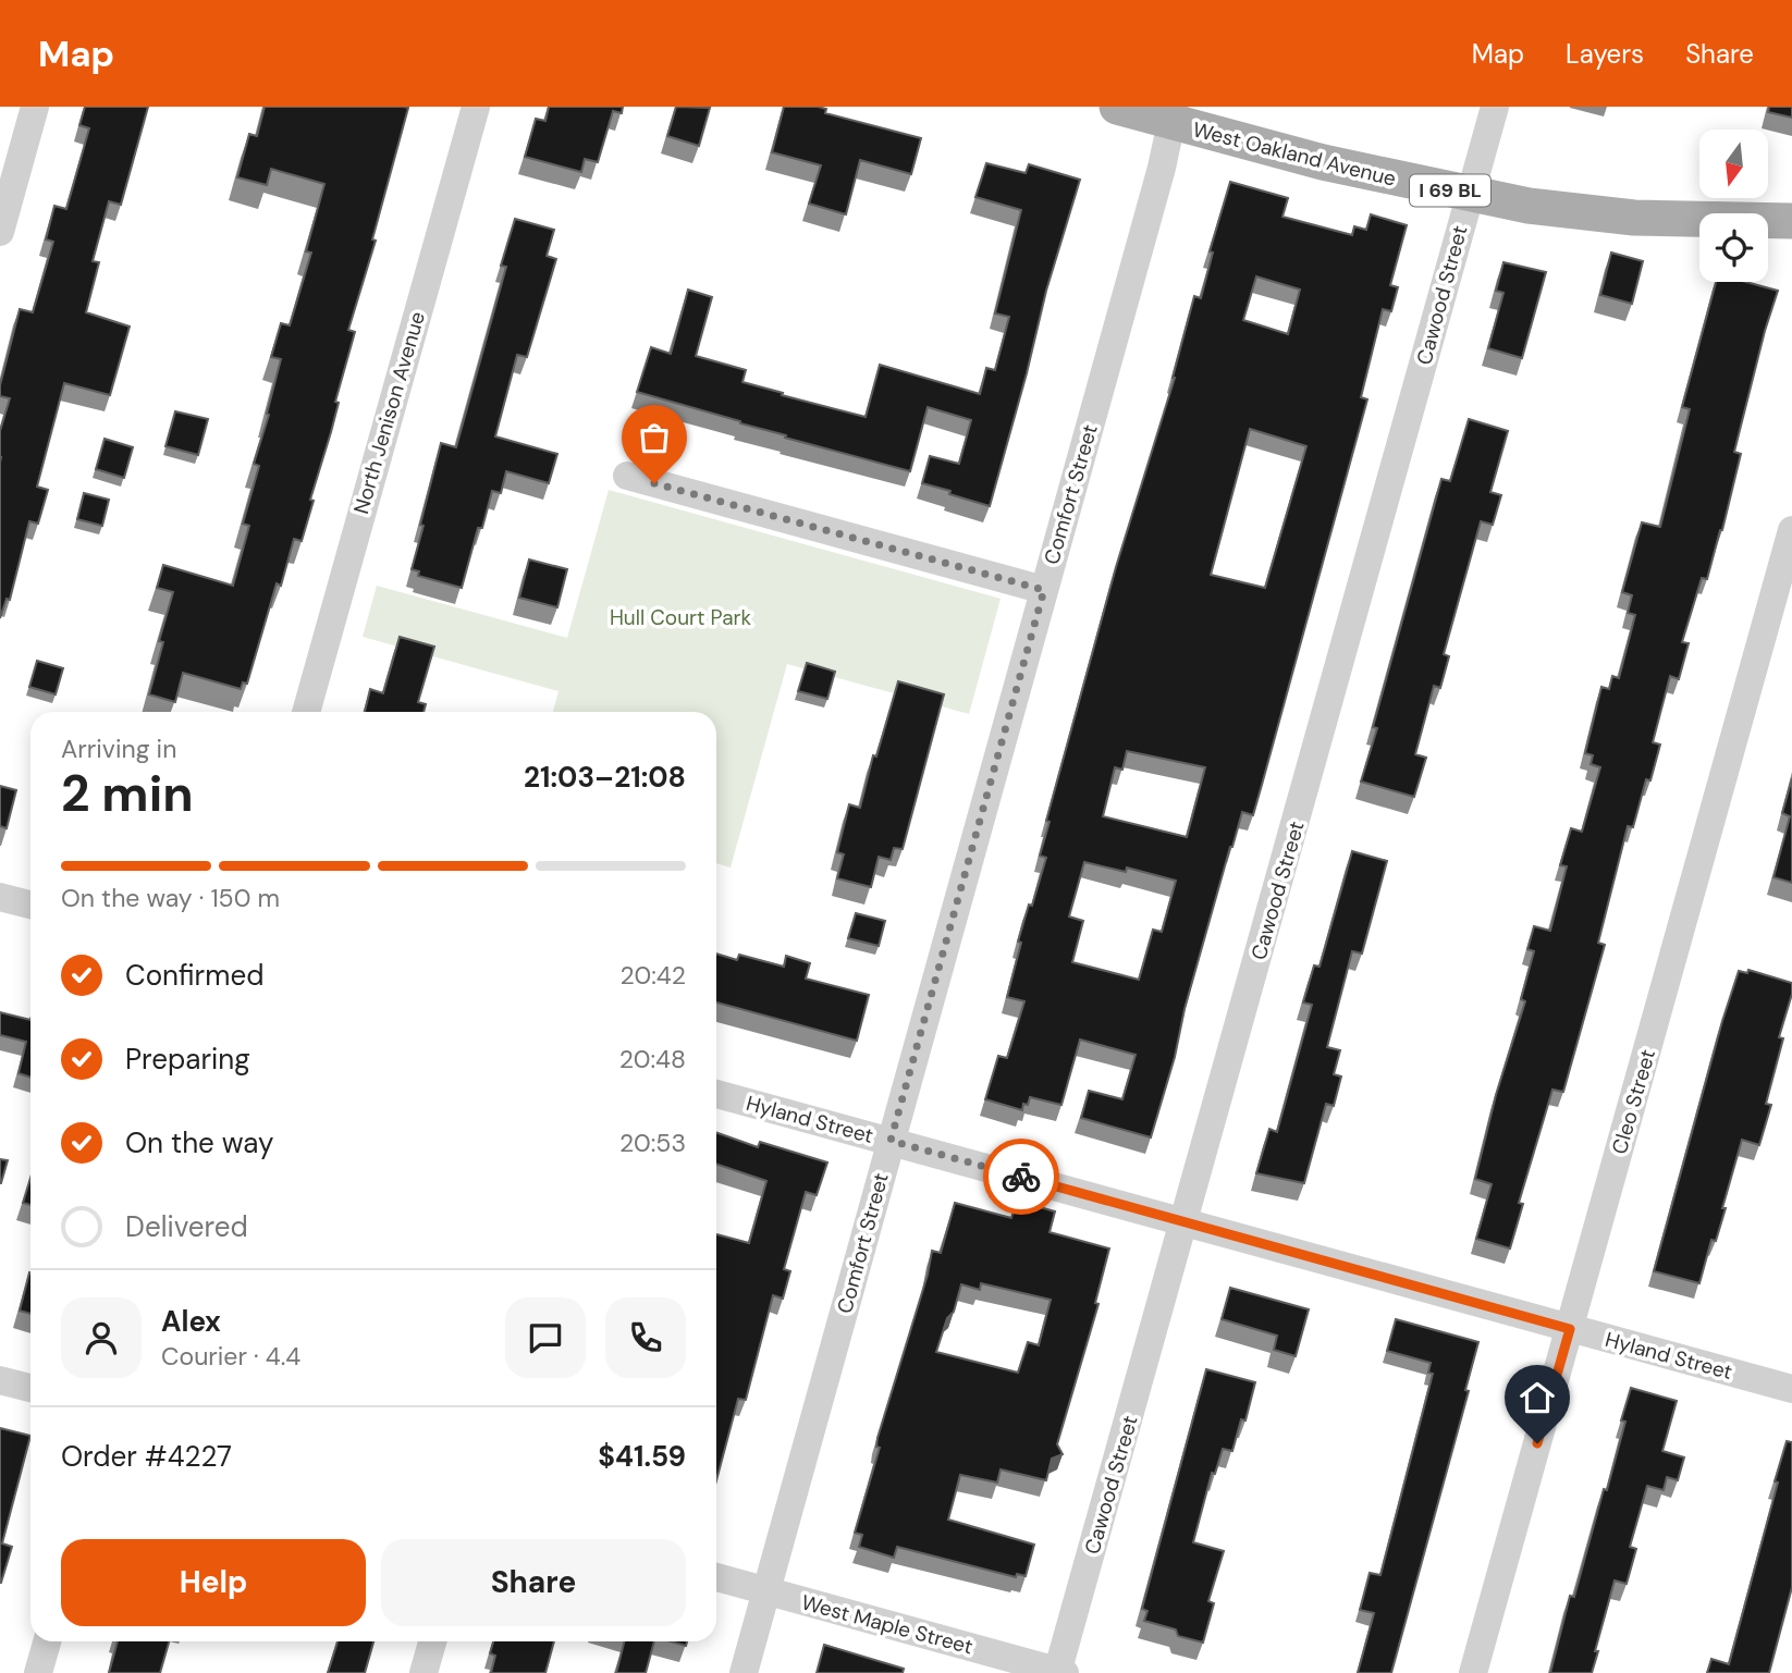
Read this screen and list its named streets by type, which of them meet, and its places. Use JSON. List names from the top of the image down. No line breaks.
{"streets":{"main road":["West Oakland Avenue","I 69 BL"],"street":["Cawood Street","North Jenison Avenue","Comfort Street","Cleo Street","Hyland Street","West Maple Street"]},"crossings":[["West Oakland Avenue","Cawood Street"],["West Oakland Avenue","Comfort Street"],["Cawood Street","Hyland Street"],["Cawood Street","West Maple Street"],["Comfort Street","Hyland Street"],["Comfort Street","West Maple Street"],["Cleo Street","Hyland Street"]],"parks":["Hull Court Park"],"north":"bottom","page":{"header":"Map","nav":["Map","Layers","Share"],"heading":["2 min","Arriving in","21:03–21:08"],"panel":["Alex","Courier · 4.4","Order #4227","$41.59"],"bar":"On the way · 150 m","list":[["Confirmed","20:42"],["Preparing","20:48"],["On the way","20:53"],"Delivered"],"buttons":["Help","Share"]}}
